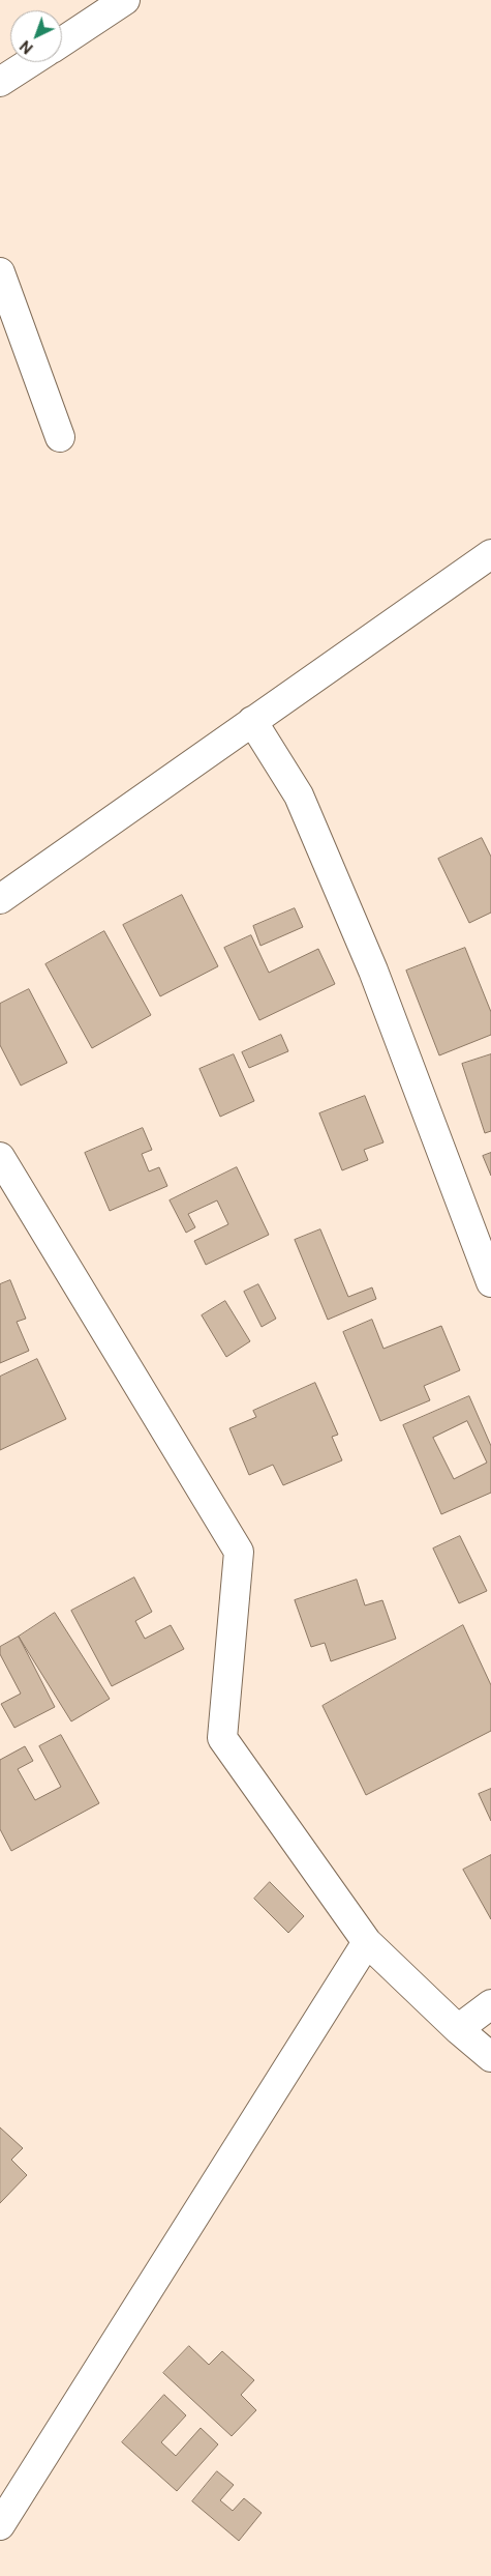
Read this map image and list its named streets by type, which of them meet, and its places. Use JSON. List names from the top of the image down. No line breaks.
{"north":"bottom left"}
